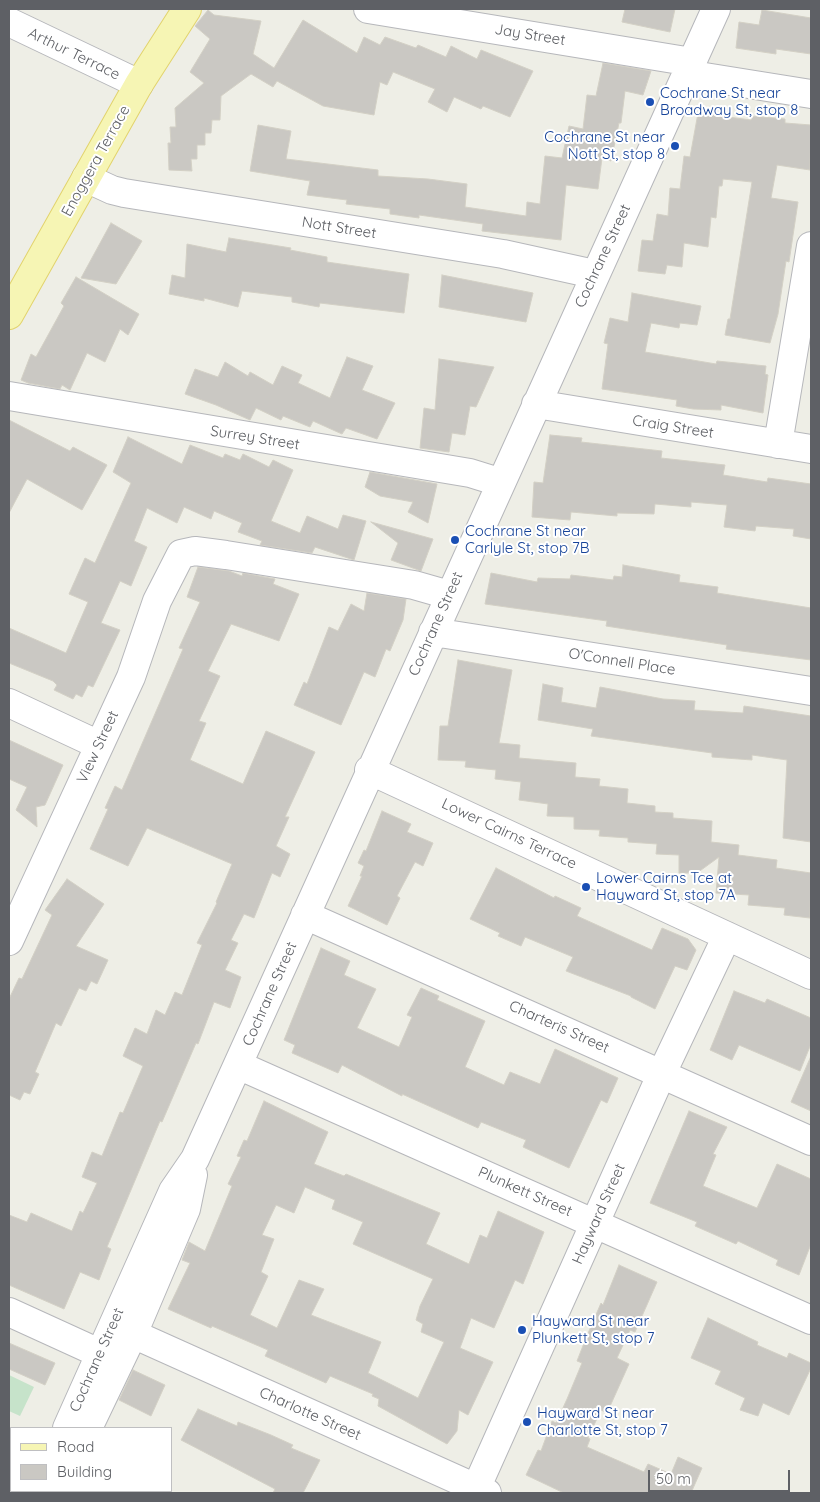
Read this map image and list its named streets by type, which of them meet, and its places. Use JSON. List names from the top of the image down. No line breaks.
{"streets":{"main road":["Enoggera Terrace"],"street":["Jay Street","Arthur Terrace","Nott Street","Cochrane Street","Craig Street","Surrey Street","O'Connell Place","View Street","Lower Cairns Terrace","Charteris Street","Plunkett Street","Hayward Street","Charlotte Street"]},"crossings":[["Jay Street","Cochrane Street"],["Arthur Terrace","Enoggera Terrace"],["Enoggera Terrace","Nott Street"],["Nott Street","Cochrane Street"],["Cochrane Street","Craig Street"],["Cochrane Street","Surrey Street"],["Cochrane Street","O'Connell Place"],["Cochrane Street","View Street"],["Cochrane Street","Lower Cairns Terrace"],["Cochrane Street","Charteris Street"],["Cochrane Street","Plunkett Street"],["Cochrane Street","Charlotte Street"],["Lower Cairns Terrace","Hayward Street"],["Charteris Street","Hayward Street"],["Plunkett Street","Hayward Street"],["Hayward Street","Charlotte Street"]],"places":["Cochrane St near Broadway St, stop 8","Cochrane St near Nott St, stop 8","Cochrane St near Carlyle St, stop 7B","Lower Cairns Tce at Hayward St, stop 7A","Hayward St near Plunkett St, stop 7","Hayward St near Charlotte St, stop 7"],"legend":["Road","Building"],"scale_bar":"50 m"}
